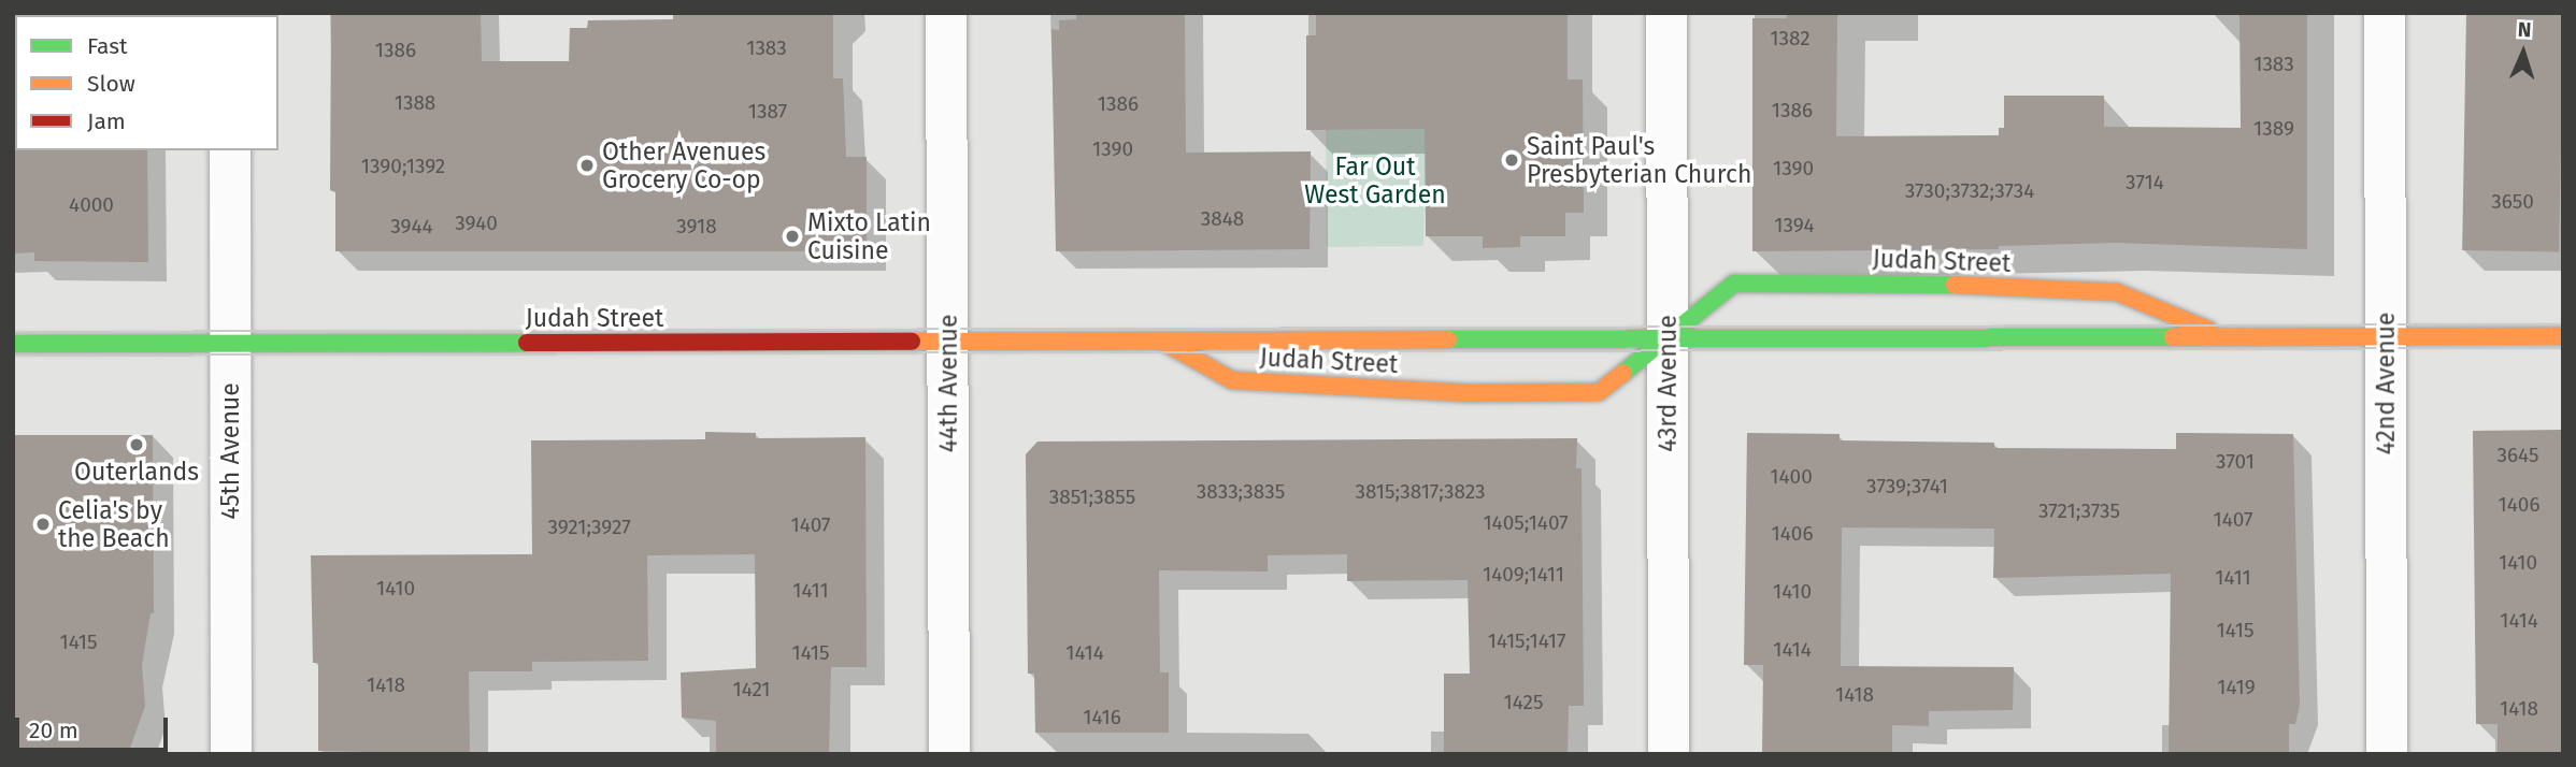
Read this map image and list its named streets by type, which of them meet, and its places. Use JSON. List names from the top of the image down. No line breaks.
{"streets":{"street":["Judah Street","44th Avenue","43rd Avenue","42nd Avenue","45th Avenue"]},"crossings":[["Judah Street","44th Avenue"],["Judah Street","43rd Avenue"],["Judah Street","42nd Avenue"],["Judah Street","45th Avenue"]],"parks":["Far Out West Garden"],"places":["Saint Paul's Presbyterian Church","Other Avenues Grocery Co-op","Mixto Latin Cuisine","Outerlands","Celia's by the Beach"],"house_numbers":["1382","1383","1386","1383","1388","1386","1386","1387","1389","1390","1390;1392","1390","3714","3730;3732;3734","3650","4000","3848","3940","1394","3944","3918","3645","3701","1400","3739;3741","3833;3835","3815;3817;3823","3851;3855","1406","3721;3735","1407","1405;1407","1407","3921;3927","1406","1410","1409;1411","1411","1410","1411","1410","1414","1415","1415;1417","1415","1414","1415","1414","1418","1419","1421","1418","1425","1418","1416"],"legend":["Fast","Slow","Jam"],"scale_bar":"20 m","north":"top"}
